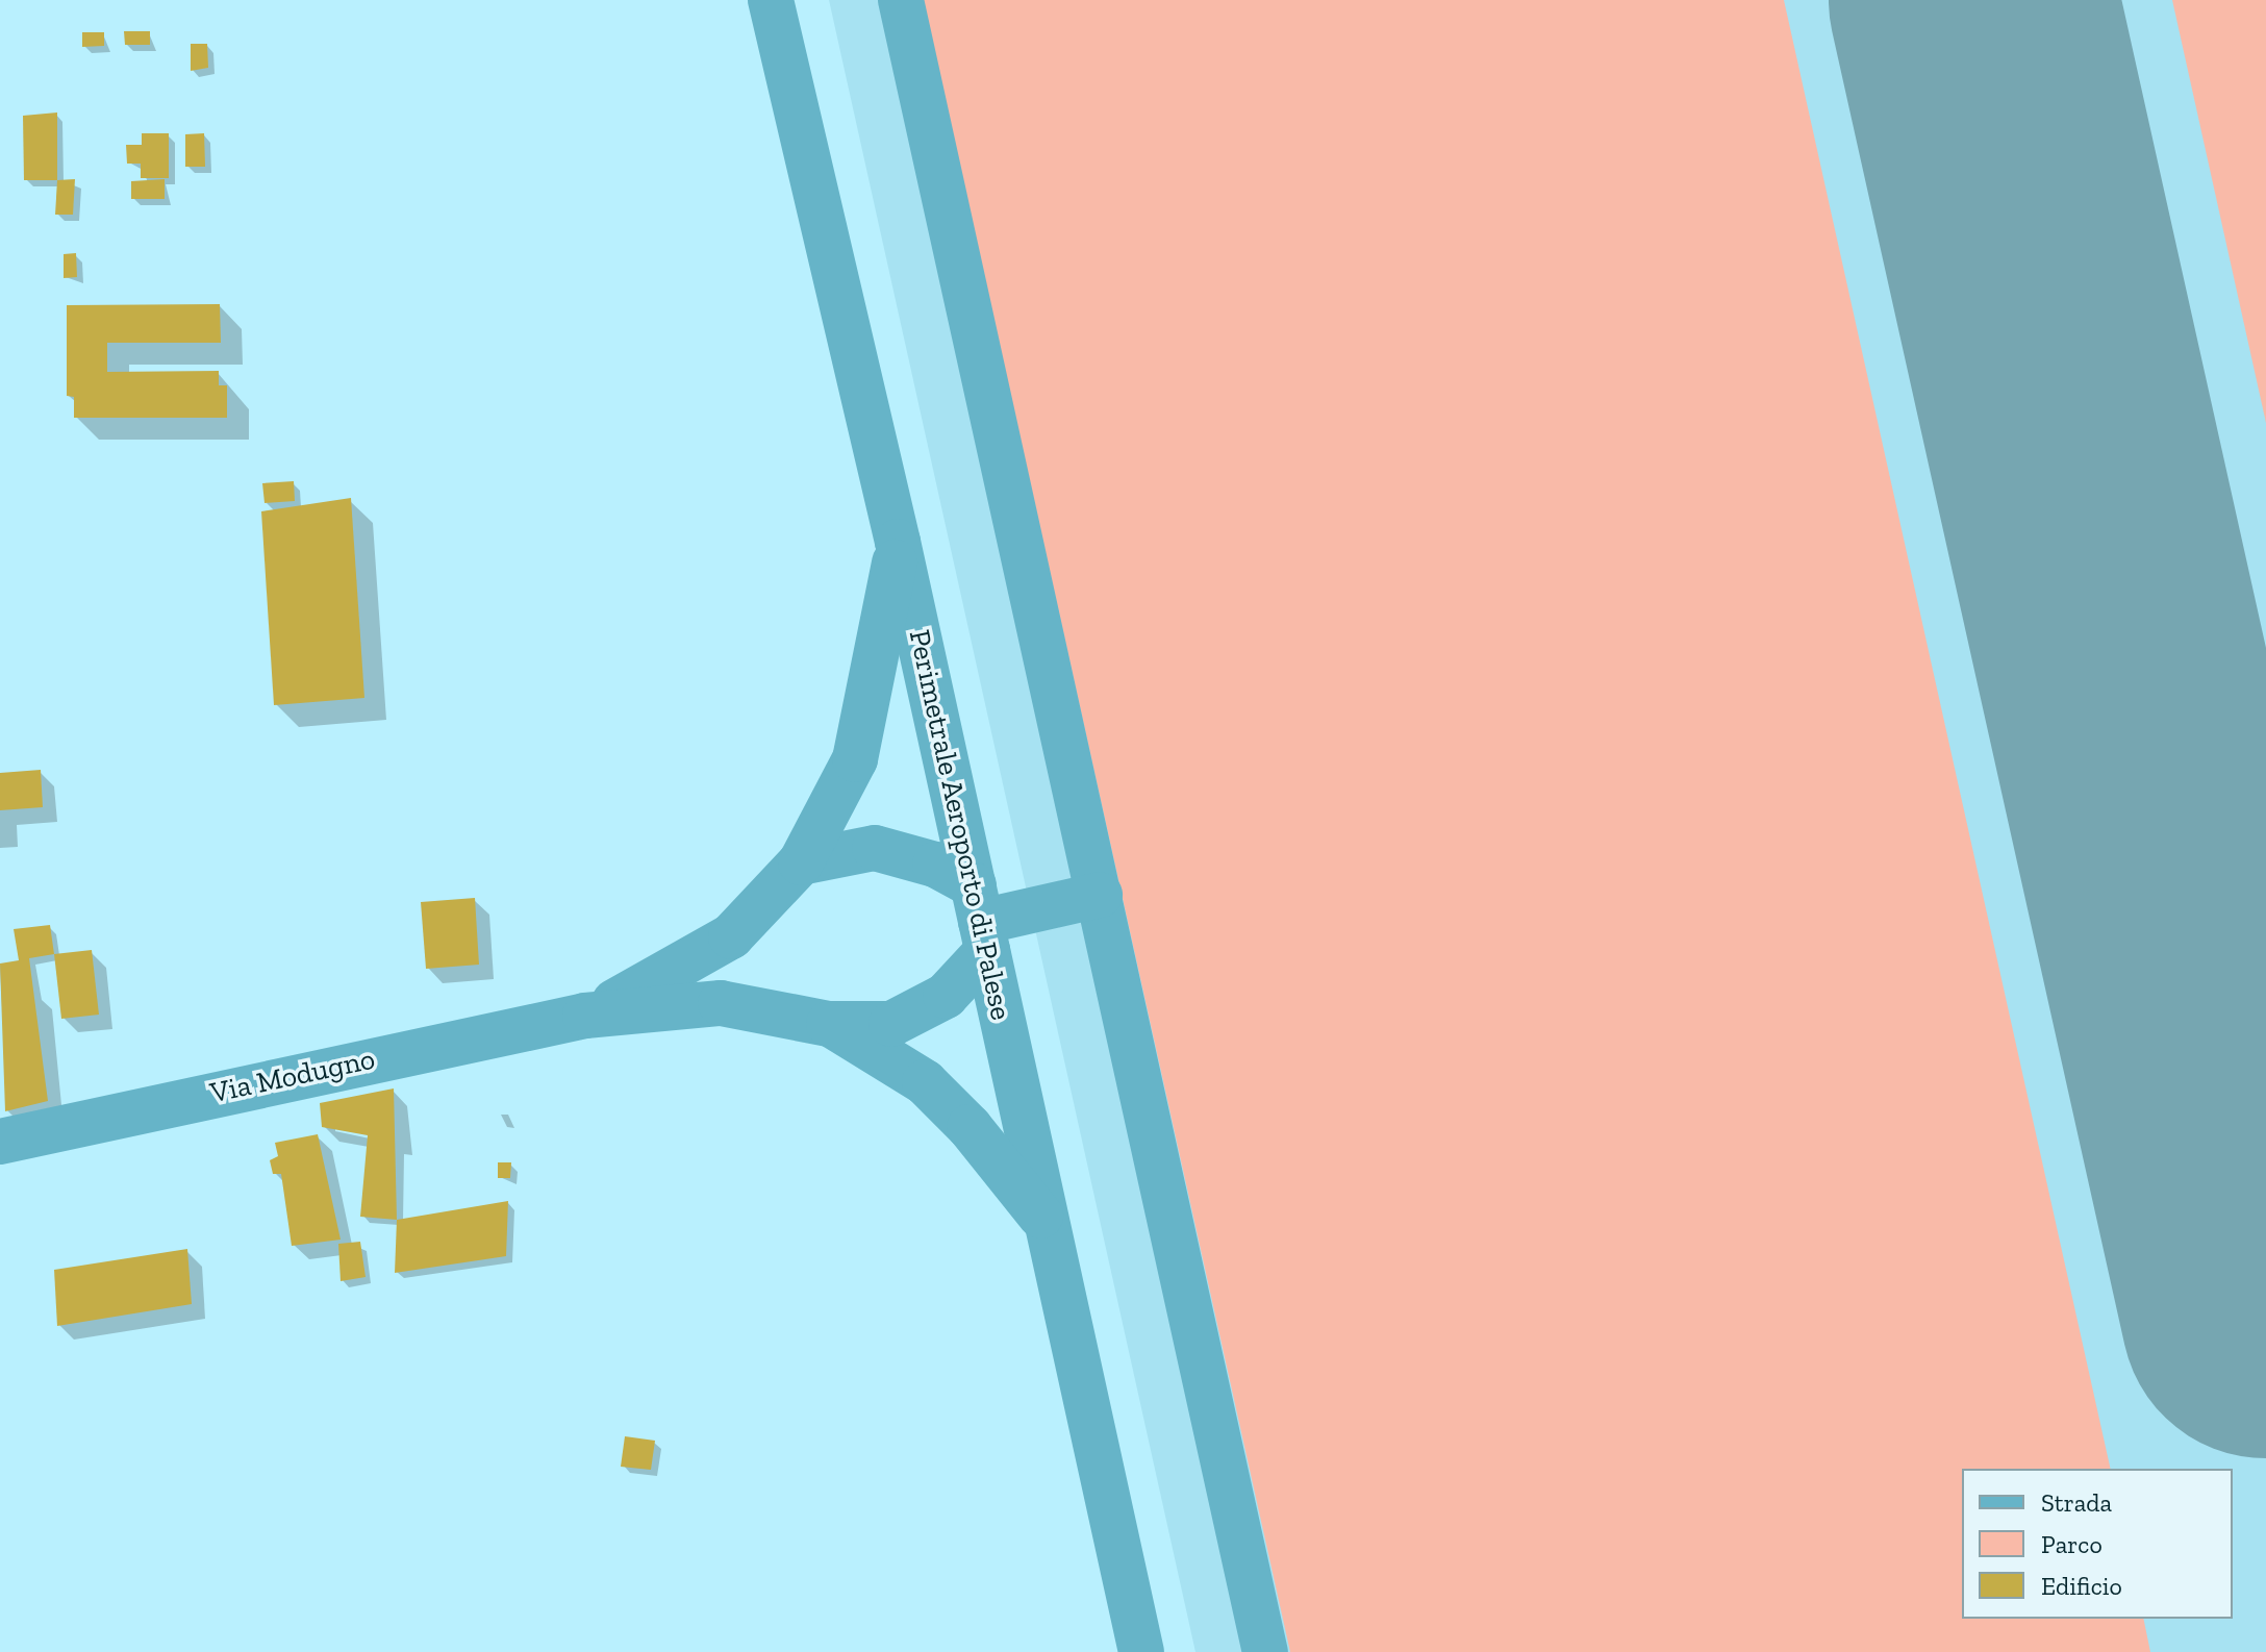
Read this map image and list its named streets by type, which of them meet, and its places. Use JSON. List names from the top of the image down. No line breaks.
{"streets":{"street":["Perimetrale Aeroporto di Palese","Via Modugno"]},"legend":["Strada","Parco","Edificio"]}
